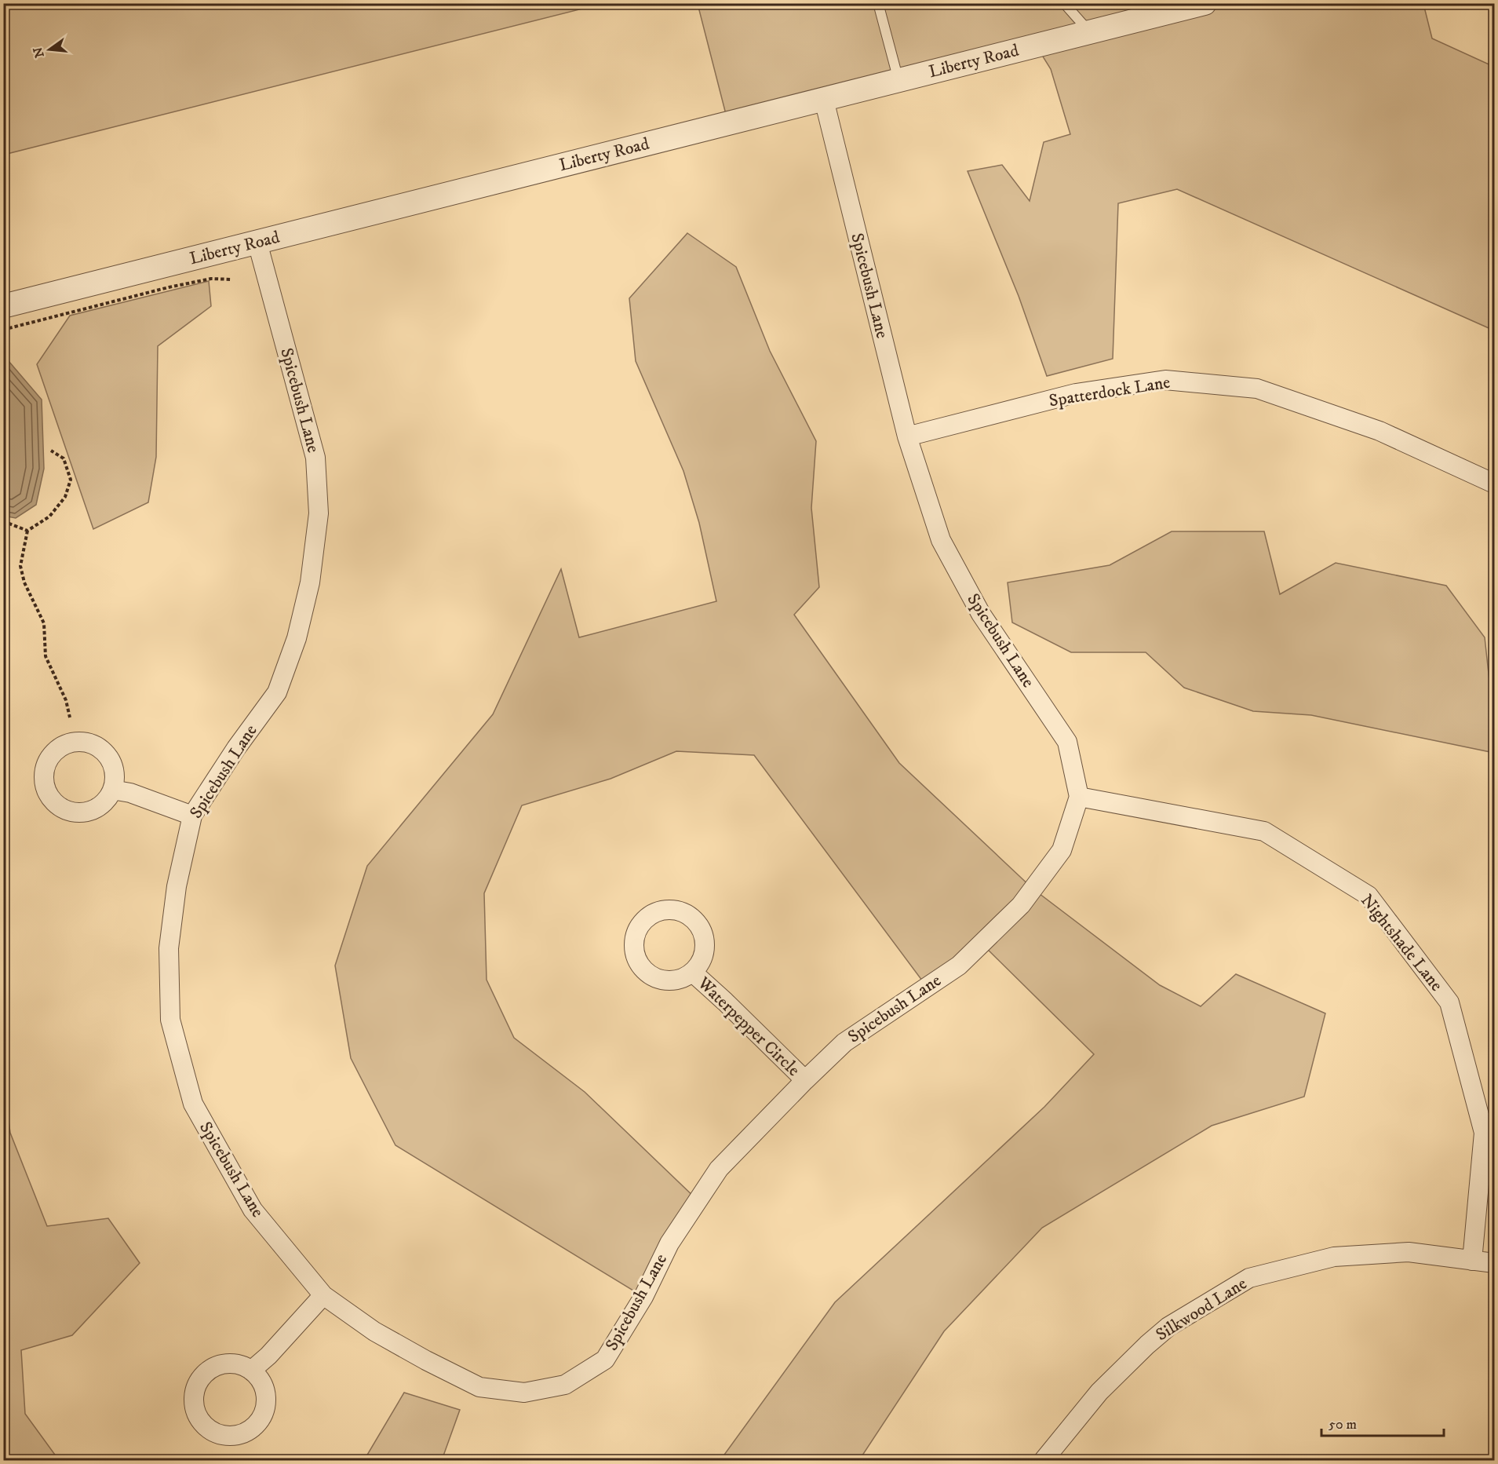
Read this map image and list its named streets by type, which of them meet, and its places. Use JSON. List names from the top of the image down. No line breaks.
{"streets":{"street":["Liberty Road","Spicebush Lane","Spatterdock Lane","Nightshade Lane","Waterpepper Circle","Silkwood Lane"]},"crossings":[["Liberty Road","Spicebush Lane"],["Spicebush Lane","Spatterdock Lane"],["Spicebush Lane","Nightshade Lane"],["Spicebush Lane","Waterpepper Circle"],["Nightshade Lane","Silkwood Lane"]],"scale_bar":"50 m","north":"left"}
